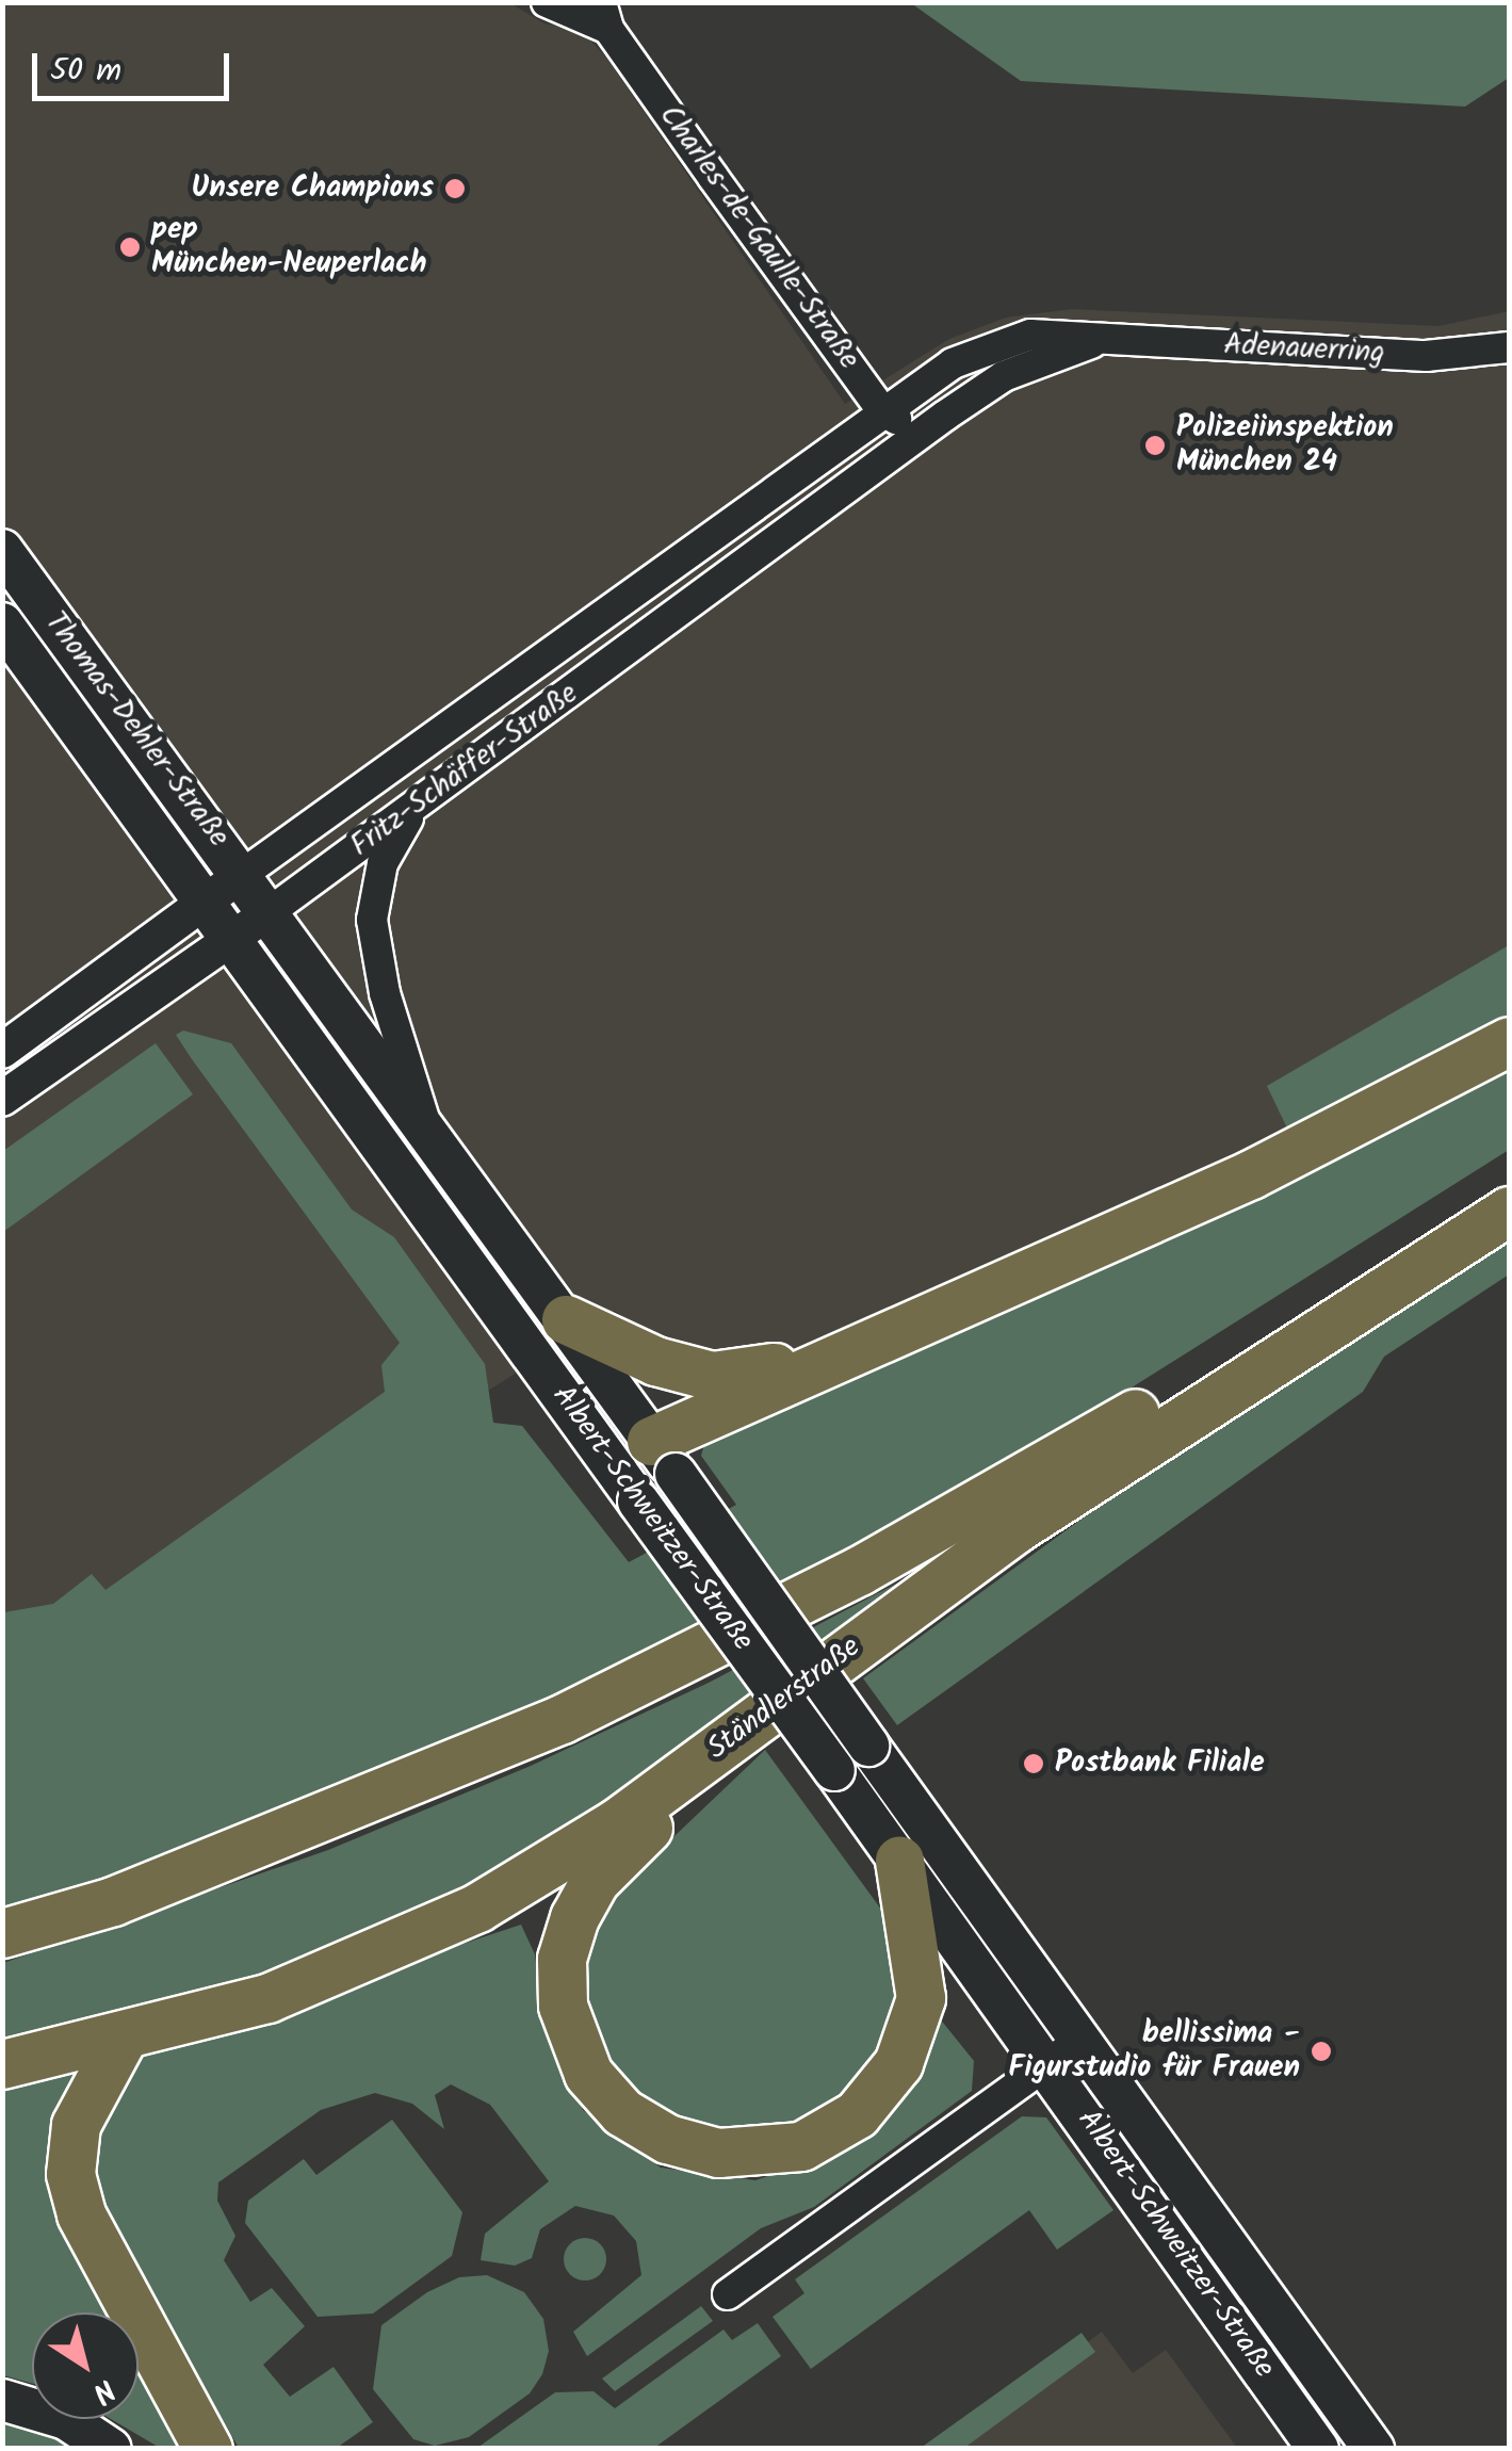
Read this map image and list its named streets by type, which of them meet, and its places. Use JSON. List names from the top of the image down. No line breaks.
{"streets":{"highway":["Ständlerstraße"],"main road":["Thomas-Dehler-Straße","Albert-Schweitzer-Straße"],"street":["Charles-de-Gaulle-Straße","Adenauerring","Fritz-Schäffer-Straße"]},"crossings":[["Charles-de-Gaulle-Straße","Adenauerring"],["Charles-de-Gaulle-Straße","Fritz-Schäffer-Straße"],["Adenauerring","Fritz-Schäffer-Straße"],["Thomas-Dehler-Straße","Fritz-Schäffer-Straße"],["Thomas-Dehler-Straße","Albert-Schweitzer-Straße"],["Fritz-Schäffer-Straße","Albert-Schweitzer-Straße"]],"places":["Unsere Champions","pep München-Neuperlach","Polizeiinspektion München 24","Postbank Filiale","bellissima - Figurstudio für Frauen"],"scale_bar":"50 m","north":"bottom right"}
